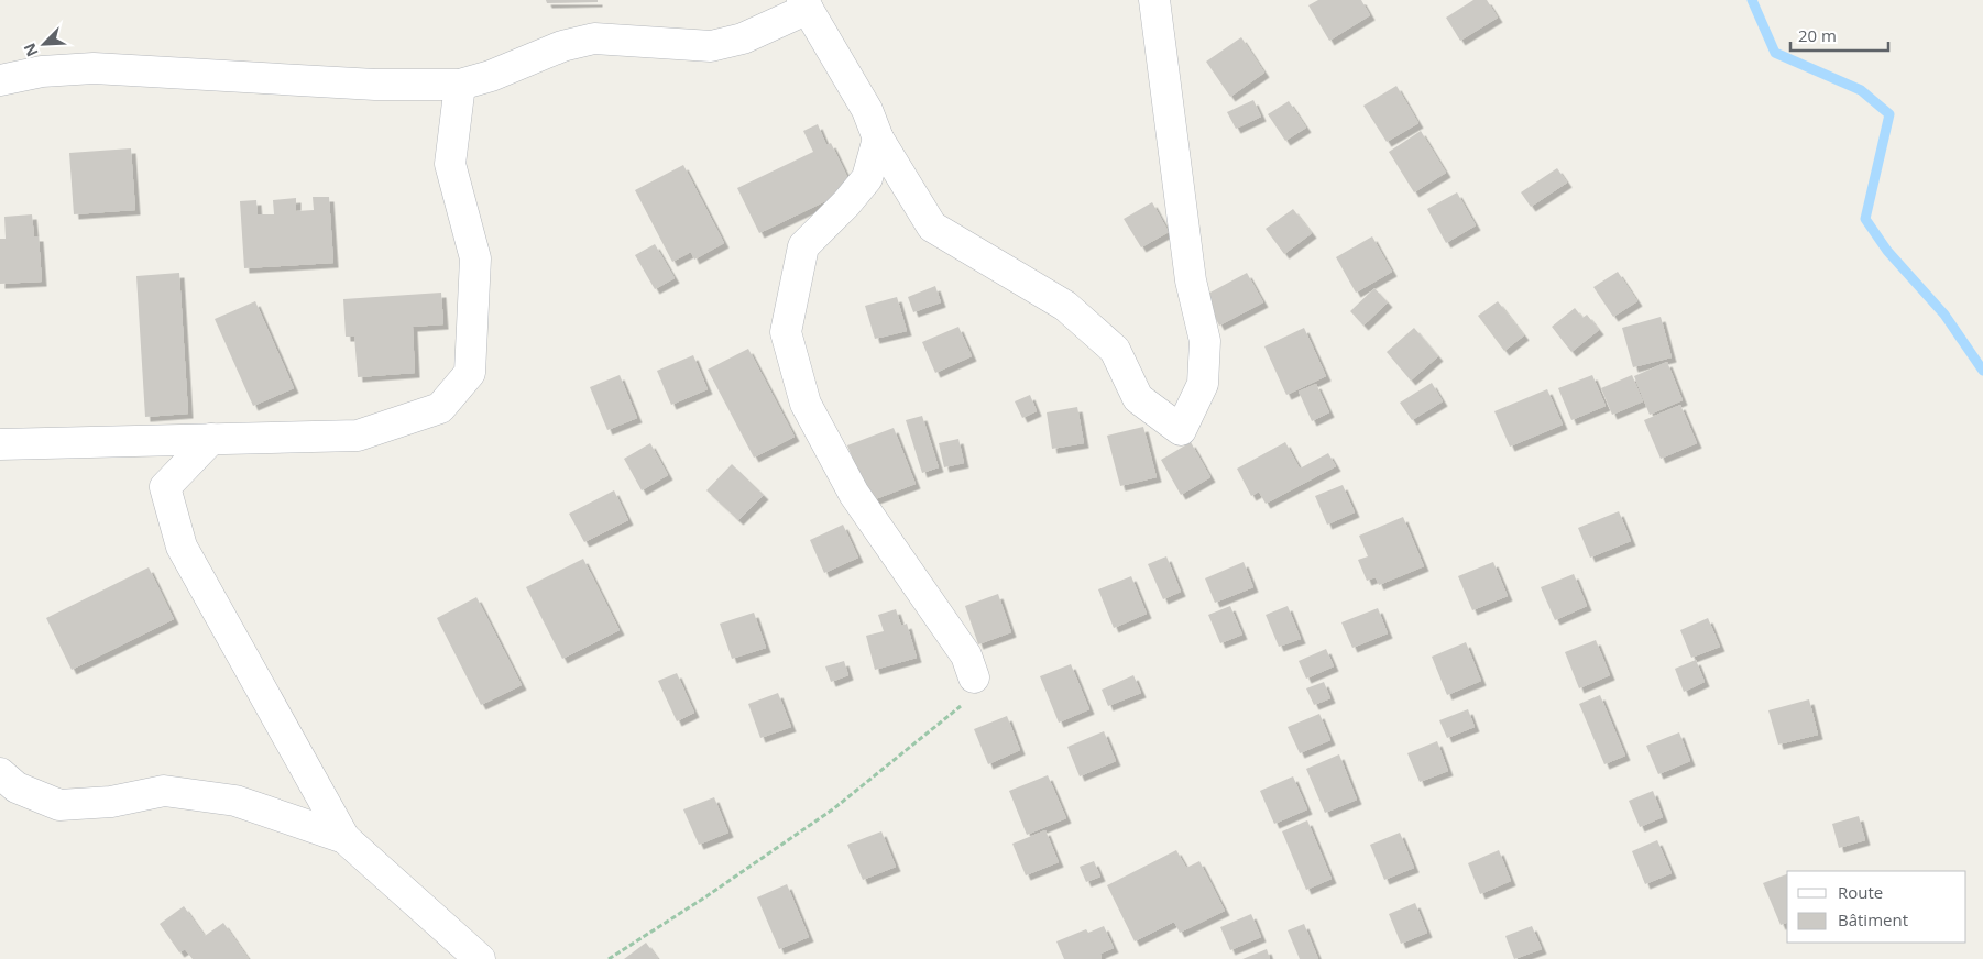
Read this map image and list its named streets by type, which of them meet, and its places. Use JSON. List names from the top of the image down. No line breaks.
{"legend":["Route","Bâtiment"],"scale_bar":"20 m","north":"bottom left"}
